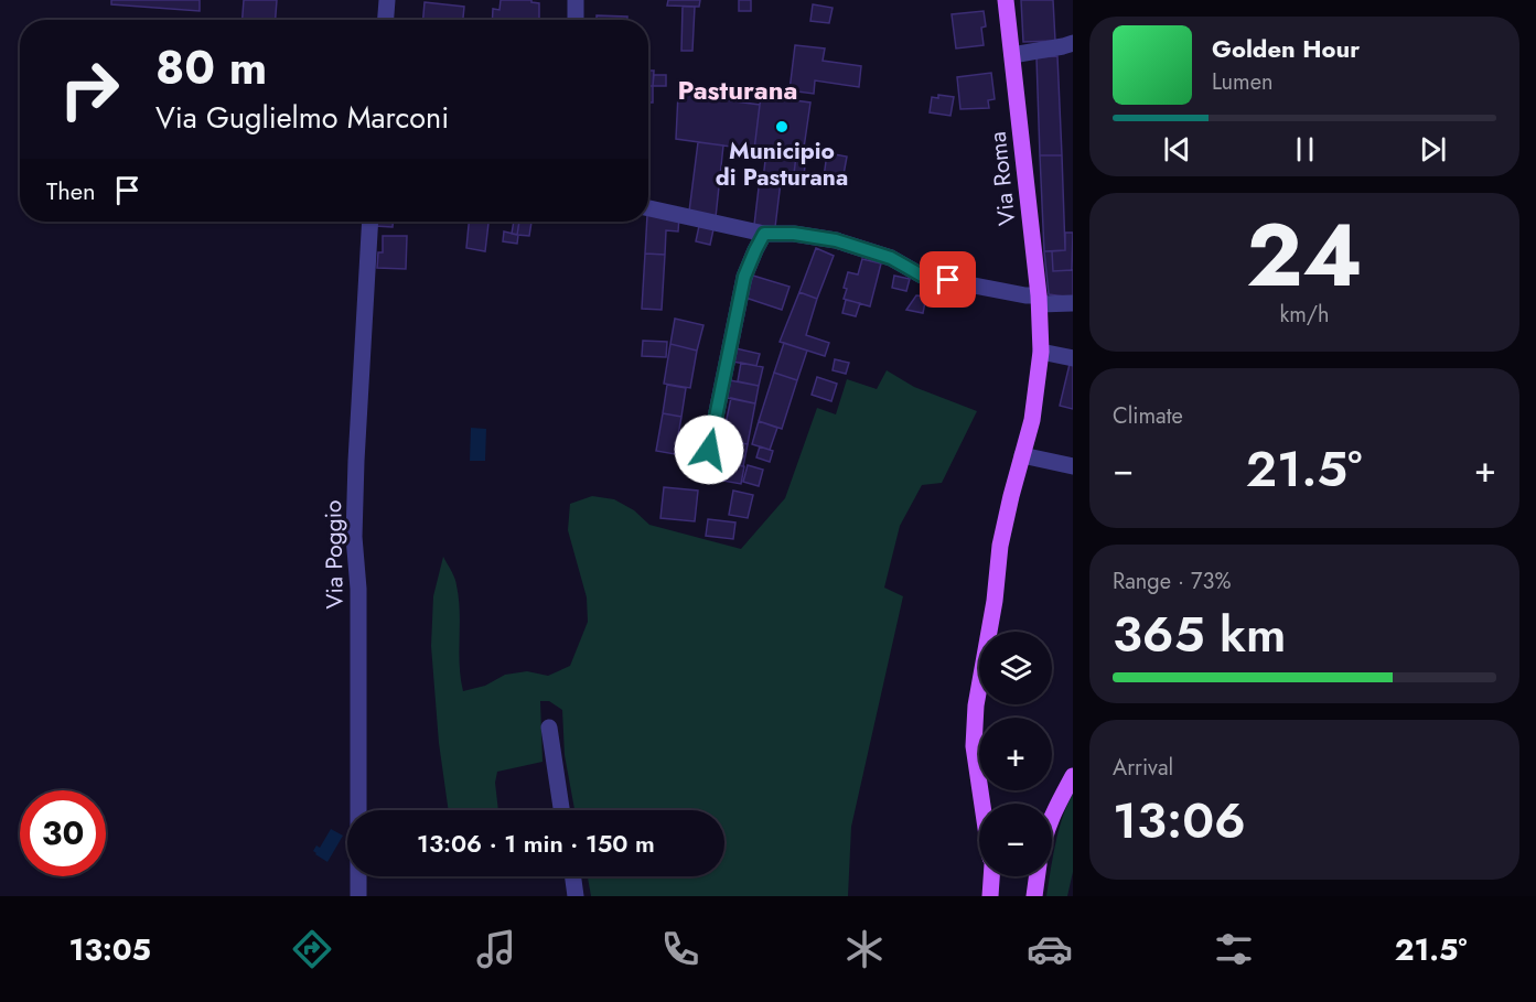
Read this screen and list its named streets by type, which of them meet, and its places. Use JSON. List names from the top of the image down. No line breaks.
{"streets":{"main road":["Via Roma"],"street":["Via Poggio"]},"districts":["Pasturana"],"places":["Municipio di Pasturana"],"page":{"turn":["80 m","Via Guglielmo Marconi"],"song":["Golden Hour","Lumen"],"then":"Then","tile":[["24","km/h"],"Climate",["Range · 73%","365 km"],["Arrival","13:06"]],"heat":["−","21.5°","+"],"map_buttons":["+","−"],"limit":"30","trip":"13:06 · 1 min · 150 m","tabs":["13:05","21.5°"]}}
